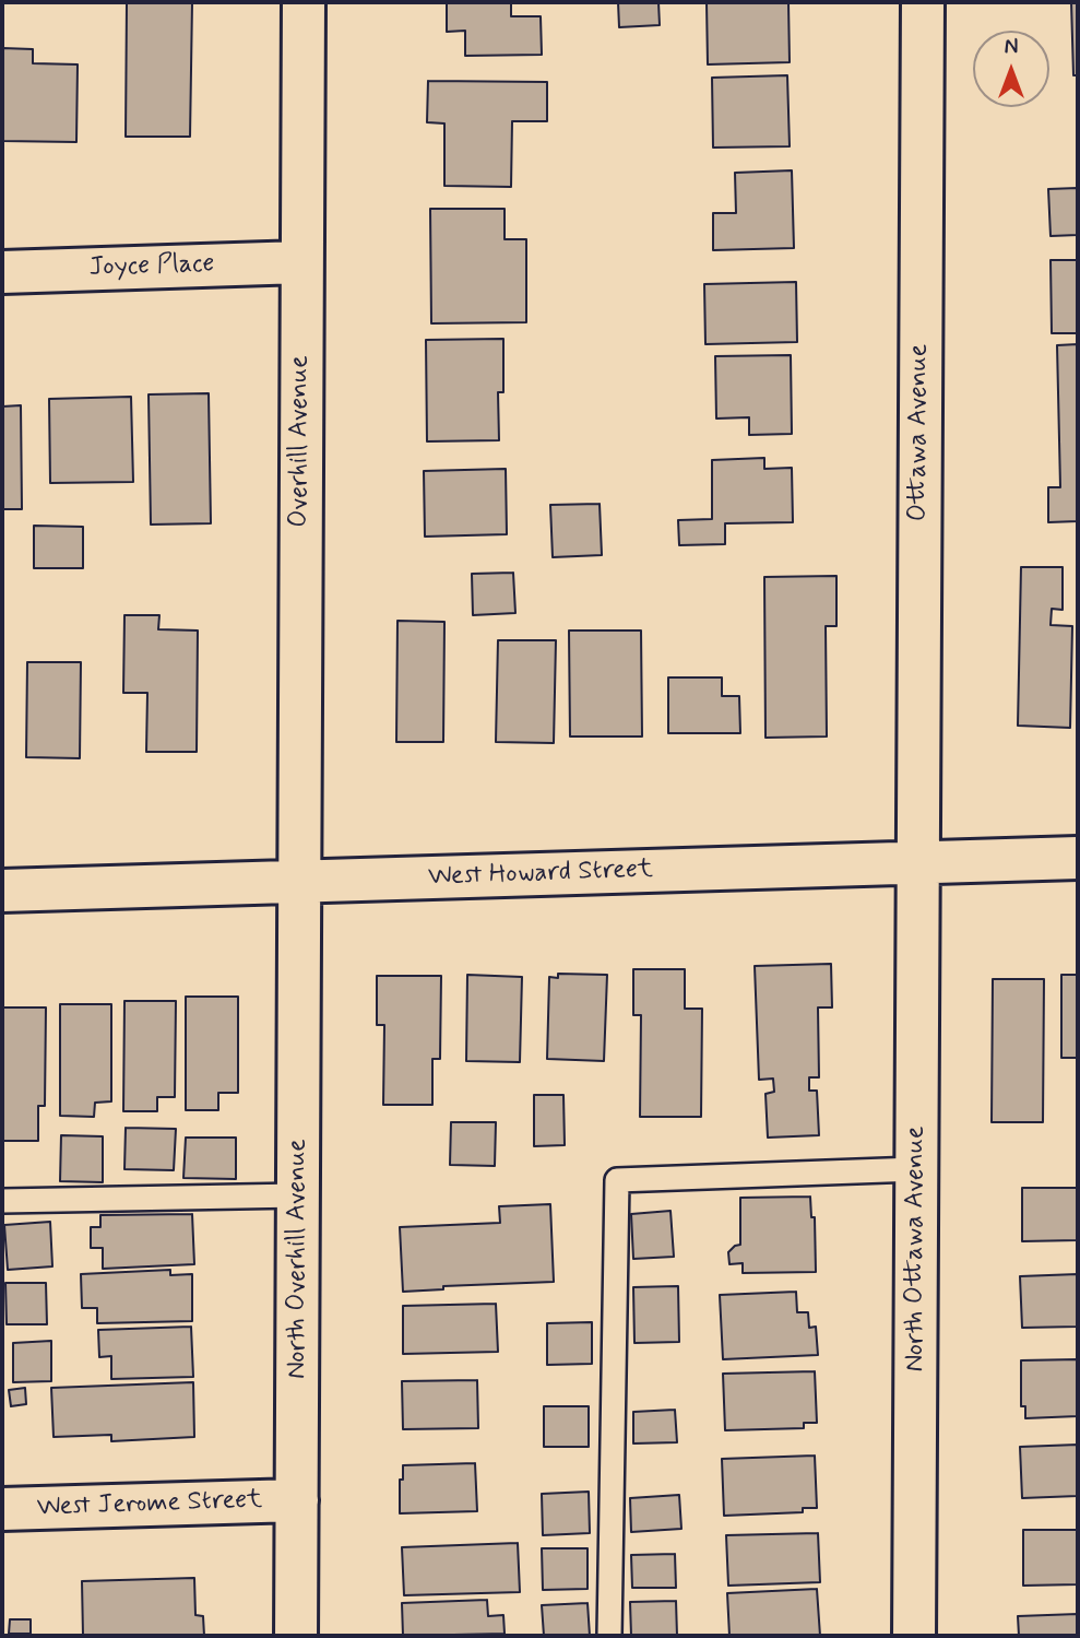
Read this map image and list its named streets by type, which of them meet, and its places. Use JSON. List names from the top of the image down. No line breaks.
{"streets":{"street":["Joyce Place","Ottawa Avenue","Overhill Avenue","West Howard Street","North Ottawa Avenue","North Overhill Avenue","West Jerome Street"]},"crossings":[["Joyce Place","Overhill Avenue"],["Ottawa Avenue","West Howard Street"],["Ottawa Avenue","North Ottawa Avenue"],["Overhill Avenue","West Howard Street"],["Overhill Avenue","North Overhill Avenue"],["West Howard Street","North Ottawa Avenue"],["West Howard Street","North Overhill Avenue"],["North Overhill Avenue","West Jerome Street"]],"north":"top"}
